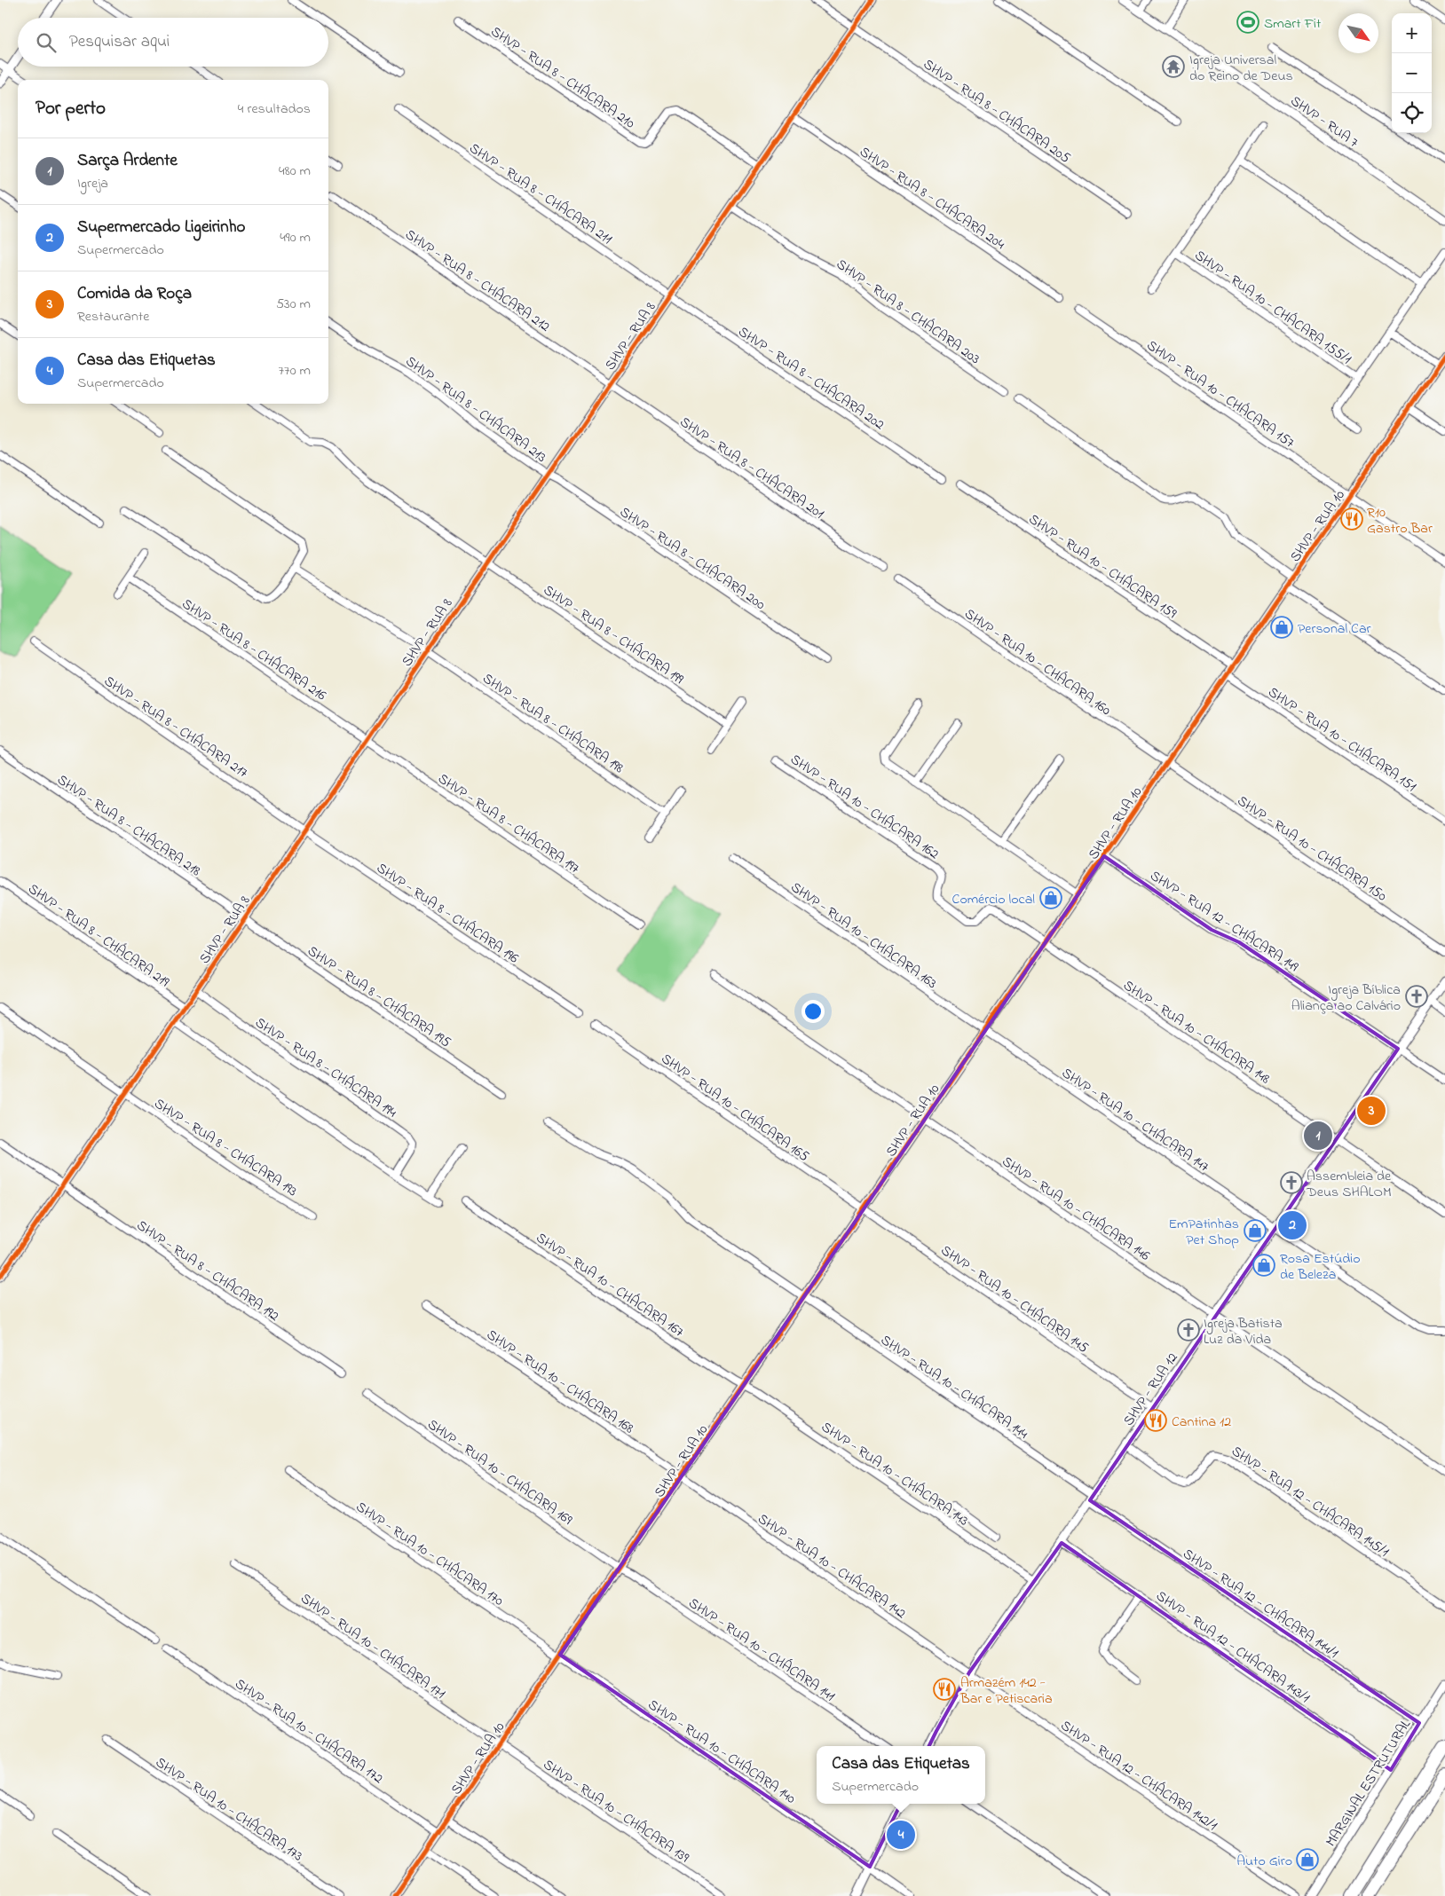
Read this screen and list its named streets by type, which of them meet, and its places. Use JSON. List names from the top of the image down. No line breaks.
{"streets":{"street":["SHVP - RUA 8 - CHÁCARA 210","SHVP - RUA 8 - CHÁCARA 205","SHVP - RUA 7","SHVP - RUA 8 - CHÁCARA 211","SHVP - RUA 8 - CHÁCARA 204","SHVP - RUA 8 - CHÁCARA 212","SHVP - RUA 10 - CHÁCARA 155/1","SHVP - RUA 8 - CHÁCARA 203","SHVP - RUA 8","SHVP - RUA 8 - CHÁCARA 202","SHVP - RUA 10 - CHÁCARA 157","SHVP - RUA 8 - CHÁCARA 213","SHVP - RUA 8 - CHÁCARA 201","SHVP - RUA 10","SHVP - RUA 8 - CHÁCARA 200","SHVP - RUA 10 - CHÁCARA 159","SHVP - RUA 8 - CHÁCARA 199","SHVP - RUA 8 - CHÁCARA 216","SHVP - RUA 10 - CHÁCARA 160","SHVP - RUA 8 - CHÁCARA 198","SHVP - RUA 8 - CHÁCARA 217","SHVP - RUA 10 - CHÁCARA 151","SHVP - RUA 10 - CHÁCARA 162","SHVP - RUA 8 - CHÁCARA 197","SHVP - RUA 8 - CHÁCARA 218","SHVP - RUA 10 - CHÁCARA 150","SHVP - RUA 8 - CHÁCARA 196","SHVP - RUA 12 - CHÁCARA 149","SHVP - RUA 8 - CHÁCARA 219","SHVP - RUA 10 - CHÁCARA 163","SHVP - RUA 8 - CHÁCARA 195","SHVP - RUA 10 - CHÁCARA 148","SHVP - RUA 8 - CHÁCARA 194","SHVP - RUA 10 - CHÁCARA 165","SHVP - RUA 10 - CHÁCARA 147","SHVP - RUA 8 - CHÁCARA 193","SHVP - RUA 10 - CHÁCARA 146","SHVP - RUA 8 - CHÁCARA 192","SHVP - RUA 10 - CHÁCARA 167","SHVP - RUA 10 - CHÁCARA 145","SHVP - RUA 10 - CHÁCARA 168","SHVP - RUA 10 - CHÁCARA 144","SHVP - RUA 12","SHVP - RUA 10 - CHÁCARA 169","SHVP - RUA 10 - CHÁCARA 143","SHVP - RUA 12 - CHÁCARA 145/1","SHVP - RUA 10 - CHÁCARA 170","SHVP - RUA 10 - CHÁCARA 142","SHVP - RUA 12 - CHÁCARA 144/1","SHVP - RUA 10 - CHÁCARA 171","SHVP - RUA 12 - CHÁCARA 143/1","SHVP - RUA 10 - CHÁCARA 141","SHVP - RUA 10 - CHÁCARA 172","SHVP - RUA 10 - CHÁCARA 140","SHVP - RUA 12 - CHÁCARA 142/1","MARGINAL ESTRUTURAL","SHVP - RUA 10 - CHÁCARA 173","SHVP - RUA 10 - CHÁCARA 139"]},"crossings":[["SHVP - RUA 8 - CHÁCARA 210","SHVP - RUA 8"],["SHVP - RUA 8 - CHÁCARA 205","SHVP - RUA 8"],["SHVP - RUA 8 - CHÁCARA 211","SHVP - RUA 8"],["SHVP - RUA 8 - CHÁCARA 211","SHVP - RUA 8 - CHÁCARA 202"],["SHVP - RUA 8 - CHÁCARA 204","SHVP - RUA 8"],["SHVP - RUA 8 - CHÁCARA 212","SHVP - RUA 8"],["SHVP - RUA 8 - CHÁCARA 212","SHVP - RUA 8 - CHÁCARA 201"],["SHVP - RUA 8 - CHÁCARA 203","SHVP - RUA 8"],["SHVP - RUA 8","SHVP - RUA 8 - CHÁCARA 202"],["SHVP - RUA 8","SHVP - RUA 8 - CHÁCARA 213"],["SHVP - RUA 8","SHVP - RUA 8 - CHÁCARA 201"],["SHVP - RUA 8","SHVP - RUA 8 - CHÁCARA 200"],["SHVP - RUA 8","SHVP - RUA 8 - CHÁCARA 199"],["SHVP - RUA 8","SHVP - RUA 8 - CHÁCARA 216"],["SHVP - RUA 8","SHVP - RUA 8 - CHÁCARA 198"],["SHVP - RUA 8","SHVP - RUA 8 - CHÁCARA 217"],["SHVP - RUA 8","SHVP - RUA 8 - CHÁCARA 197"],["SHVP - RUA 8","SHVP - RUA 8 - CHÁCARA 218"],["SHVP - RUA 8","SHVP - RUA 8 - CHÁCARA 196"],["SHVP - RUA 8","SHVP - RUA 8 - CHÁCARA 219"],["SHVP - RUA 8","SHVP - RUA 8 - CHÁCARA 195"],["SHVP - RUA 8","SHVP - RUA 8 - CHÁCARA 194"],["SHVP - RUA 8","SHVP - RUA 8 - CHÁCARA 193"],["SHVP - RUA 8","SHVP - RUA 8 - CHÁCARA 192"],["SHVP - RUA 10 - CHÁCARA 157","SHVP - RUA 10"],["SHVP - RUA 8 - CHÁCARA 213","SHVP - RUA 8 - CHÁCARA 200"],["SHVP - RUA 10","SHVP - RUA 10 - CHÁCARA 159"],["SHVP - RUA 10","SHVP - RUA 10 - CHÁCARA 160"],["SHVP - RUA 10","SHVP - RUA 10 - CHÁCARA 151"],["SHVP - RUA 10","SHVP - RUA 10 - CHÁCARA 162"],["SHVP - RUA 10","SHVP - RUA 10 - CHÁCARA 150"],["SHVP - RUA 10","SHVP - RUA 12 - CHÁCARA 149"],["SHVP - RUA 10","SHVP - RUA 10 - CHÁCARA 163"],["SHVP - RUA 10","SHVP - RUA 10 - CHÁCARA 148"],["SHVP - RUA 10","SHVP - RUA 10 - CHÁCARA 165"],["SHVP - RUA 10","SHVP - RUA 10 - CHÁCARA 147"],["SHVP - RUA 10","SHVP - RUA 10 - CHÁCARA 146"],["SHVP - RUA 10","SHVP - RUA 10 - CHÁCARA 167"],["SHVP - RUA 10","SHVP - RUA 10 - CHÁCARA 145"],["SHVP - RUA 10","SHVP - RUA 10 - CHÁCARA 168"],["SHVP - RUA 10","SHVP - RUA 10 - CHÁCARA 144"],["SHVP - RUA 10","SHVP - RUA 10 - CHÁCARA 169"],["SHVP - RUA 10","SHVP - RUA 10 - CHÁCARA 143"],["SHVP - RUA 10","SHVP - RUA 10 - CHÁCARA 170"],["SHVP - RUA 10","SHVP - RUA 10 - CHÁCARA 142"],["SHVP - RUA 10","SHVP - RUA 10 - CHÁCARA 171"],["SHVP - RUA 10","SHVP - RUA 10 - CHÁCARA 141"],["SHVP - RUA 10","SHVP - RUA 10 - CHÁCARA 172"],["SHVP - RUA 10","SHVP - RUA 10 - CHÁCARA 140"],["SHVP - RUA 10","SHVP - RUA 10 - CHÁCARA 139"],["SHVP - RUA 8 - CHÁCARA 216","SHVP - RUA 8 - CHÁCARA 197"],["SHVP - RUA 10 - CHÁCARA 160","SHVP - RUA 10 - CHÁCARA 150"],["SHVP - RUA 8 - CHÁCARA 217","SHVP - RUA 8 - CHÁCARA 196"],["SHVP - RUA 10 - CHÁCARA 162","SHVP - RUA 10 - CHÁCARA 148"],["SHVP - RUA 8 - CHÁCARA 218","SHVP - RUA 8 - CHÁCARA 195"],["SHVP - RUA 12 - CHÁCARA 149","SHVP - RUA 12"],["SHVP - RUA 10 - CHÁCARA 163","SHVP - RUA 10 - CHÁCARA 147"],["SHVP - RUA 10 - CHÁCARA 148","SHVP - RUA 12"],["SHVP - RUA 10 - CHÁCARA 165","SHVP - RUA 10 - CHÁCARA 145"],["SHVP - RUA 10 - CHÁCARA 147","SHVP - RUA 12"],["SHVP - RUA 10 - CHÁCARA 146","SHVP - RUA 12"],["SHVP - RUA 10 - CHÁCARA 167","SHVP - RUA 10 - CHÁCARA 143"],["SHVP - RUA 10 - CHÁCARA 145","SHVP - RUA 12"],["SHVP - RUA 10 - CHÁCARA 168","SHVP - RUA 10 - CHÁCARA 142"],["SHVP - RUA 10 - CHÁCARA 144","SHVP - RUA 12"],["SHVP - RUA 10 - CHÁCARA 144","SHVP - RUA 12 - CHÁCARA 144/1"],["SHVP - RUA 12","SHVP - RUA 10 - CHÁCARA 143"],["SHVP - RUA 12","SHVP - RUA 12 - CHÁCARA 145/1"],["SHVP - RUA 12","SHVP - RUA 10 - CHÁCARA 142"],["SHVP - RUA 12","SHVP - RUA 12 - CHÁCARA 144/1"],["SHVP - RUA 12","SHVP - RUA 12 - CHÁCARA 143/1"],["SHVP - RUA 12","SHVP - RUA 12 - CHÁCARA 142/1"],["SHVP - RUA 10 - CHÁCARA 169","SHVP - RUA 10 - CHÁCARA 141"],["SHVP - RUA 10 - CHÁCARA 170","SHVP - RUA 10 - CHÁCARA 140"],["SHVP - RUA 10 - CHÁCARA 142","SHVP - RUA 12 - CHÁCARA 142/1"],["SHVP - RUA 12 - CHÁCARA 144/1","MARGINAL ESTRUTURAL"],["SHVP - RUA 10 - CHÁCARA 171","SHVP - RUA 10 - CHÁCARA 139"],["SHVP - RUA 12 - CHÁCARA 143/1","MARGINAL ESTRUTURAL"]],"places":{"sports":["Smart Fit"],"temple":["Igreja Universal do Reino de Deus"],"restaurant":["R10 Gastro Bar","Cantina 12","Armazém 142 - Bar e Petiscaria"],"shop":["Personal Car","Comércio local","EmPatinhas Pet Shop","Rosa Estúdio de Beleza","Auto Giro"],"church":["Igreja Bíblica Aliança ao Calvário","Assembleia de Deus SHALOM","Igreja Batista Luz da Vida"]},"north":"bottom right","page":{"map_buttons":["+","−"],"search":"Pesquisar aqui","heading":["Por perto","4 resultados"],"list":[{"mark":"1","name":"Sarça Ardente","note":"Igreja","value":"480 m"},{"mark":"2","name":"Supermercado Ligeirinho","note":"Supermercado","value":"490 m"},{"mark":"3","name":"Comida da Roça","note":"Restaurante","value":"530 m"},{"mark":"4","name":"Casa das Etiquetas","note":"Supermercado","value":"770 m"}],"pins":["3","1","2","4"],"popup":["Casa das Etiquetas","Supermercado"]}}
